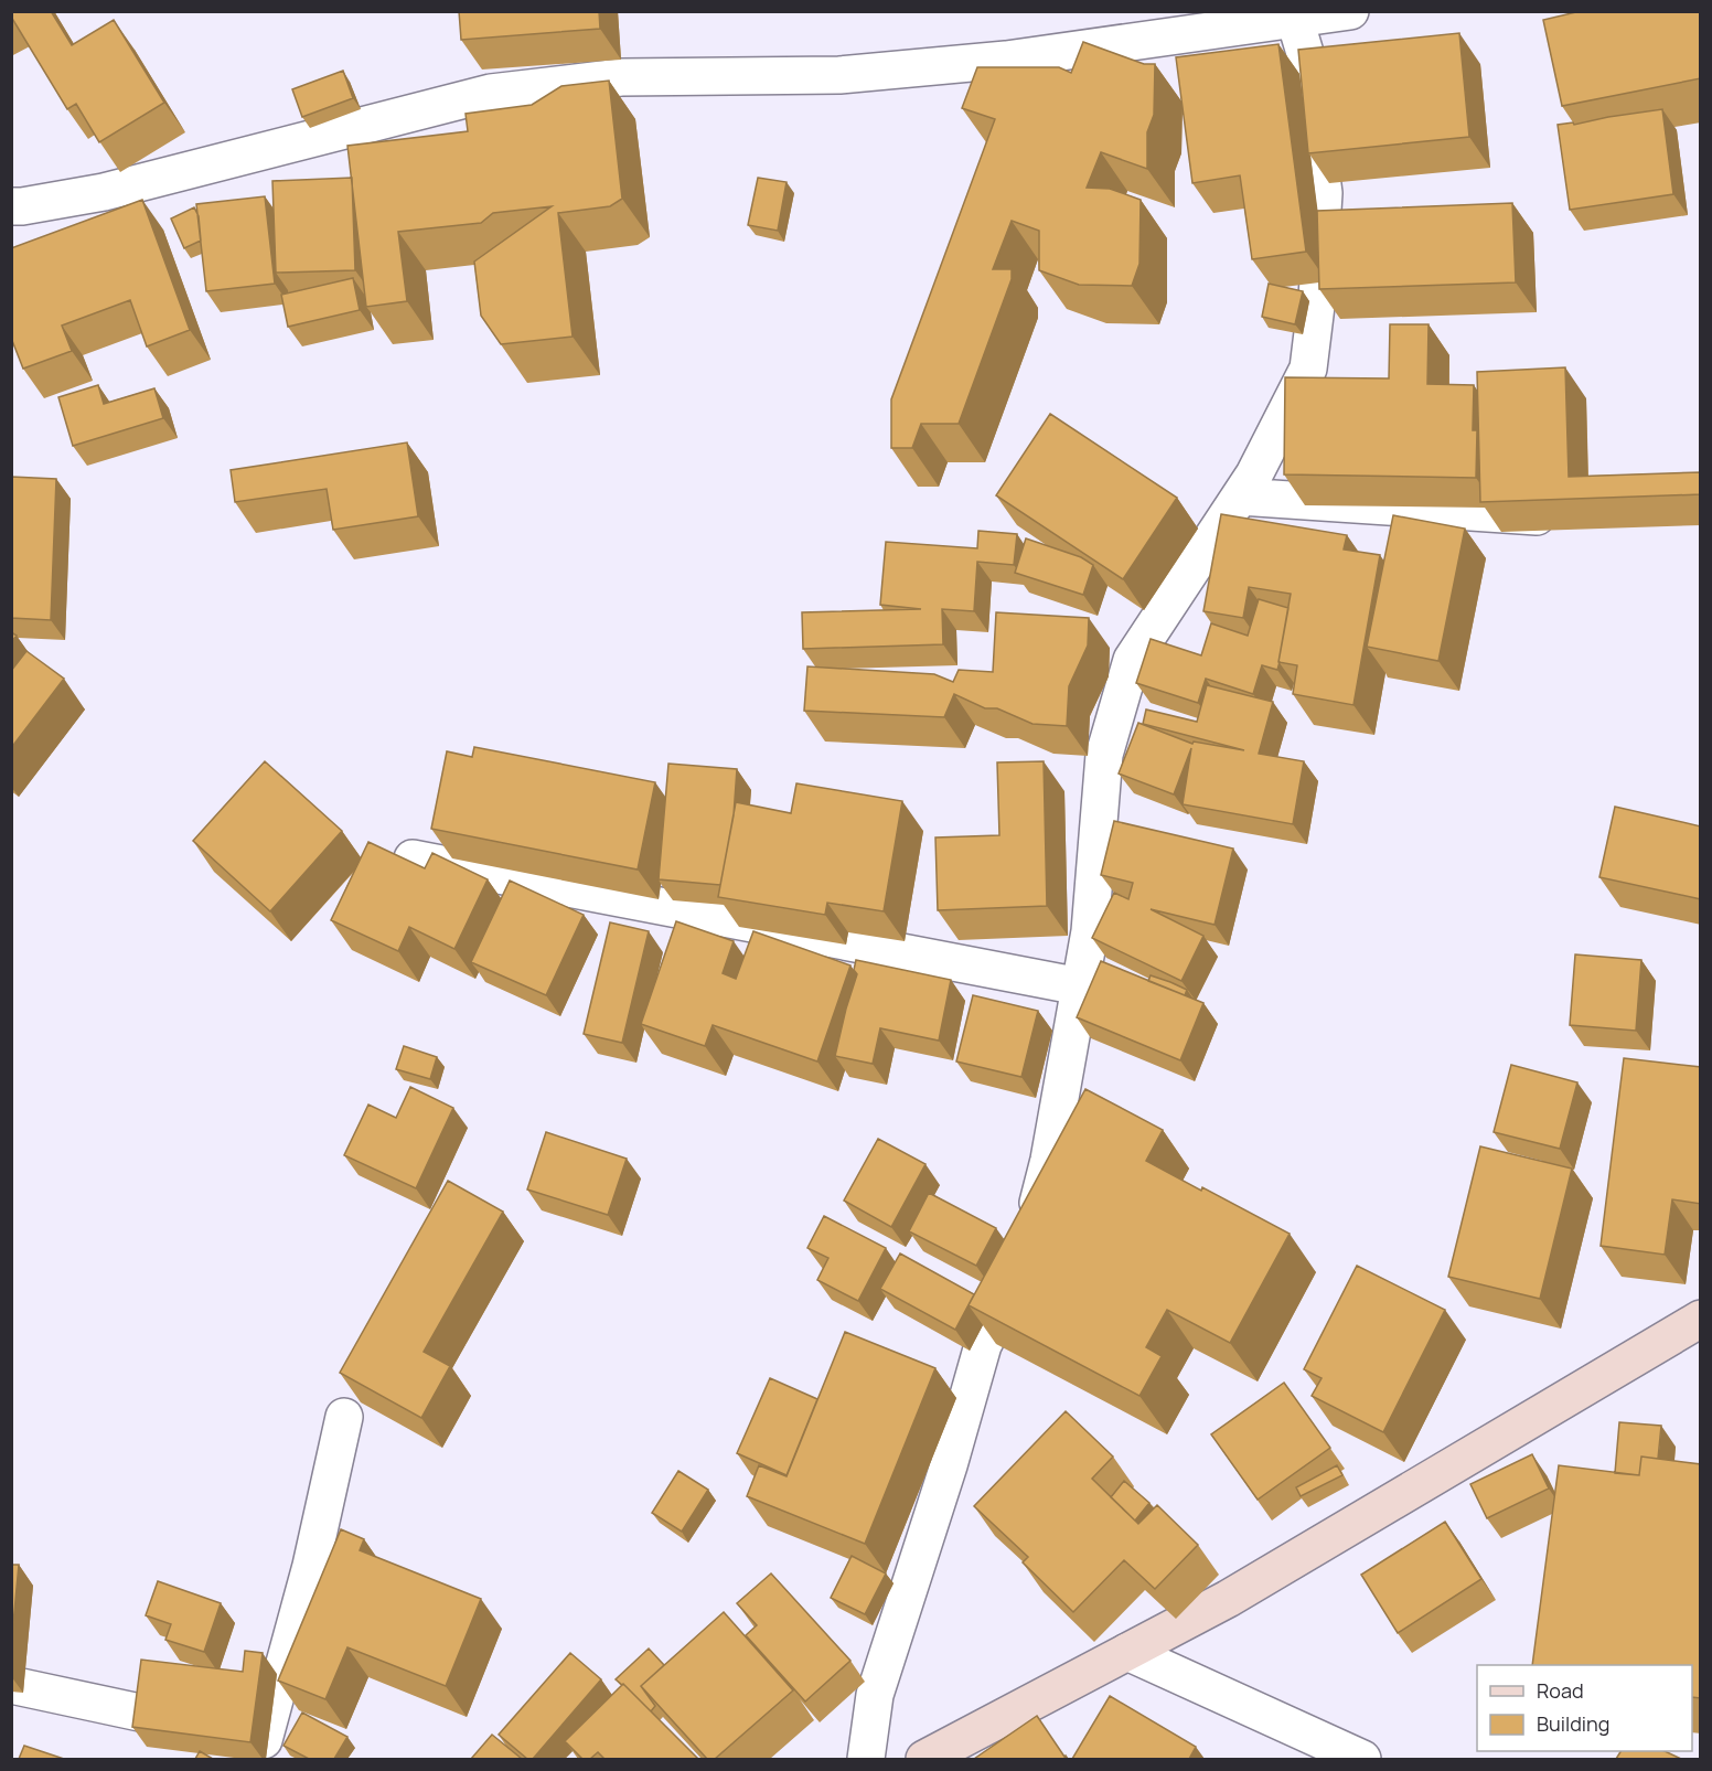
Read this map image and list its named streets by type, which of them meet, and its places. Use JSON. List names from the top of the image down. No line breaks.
{"legend":["Road","Building"]}
